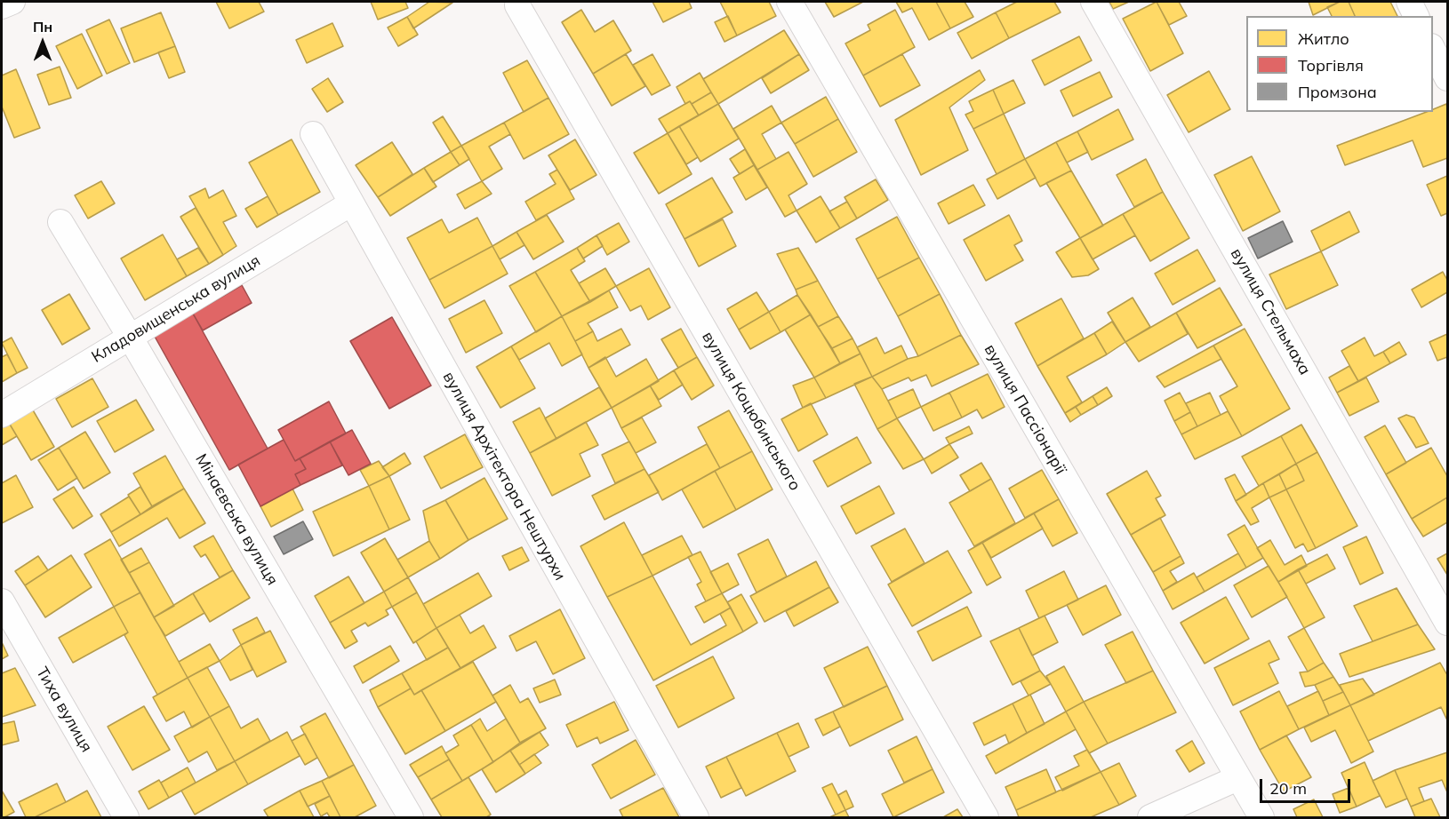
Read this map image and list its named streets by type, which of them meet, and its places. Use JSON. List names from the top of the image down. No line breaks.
{"streets":{"street":["Кладовищенська вулиця","вулиця Стельмаха","вулиця Пассіонарії","вулиця Коцюбинського","вулиця Архітектора Нештурхи","Мінаєвська вулиця","Тиха вулиця"]},"crossings":[["Кладовищенська вулиця","вулиця Архітектора Нештурхи"],["Кладовищенська вулиця","Мінаєвська вулиця"]],"legend":["Житло","Торгівля","Промзона"],"scale_bar":"20 m","north":"top"}
